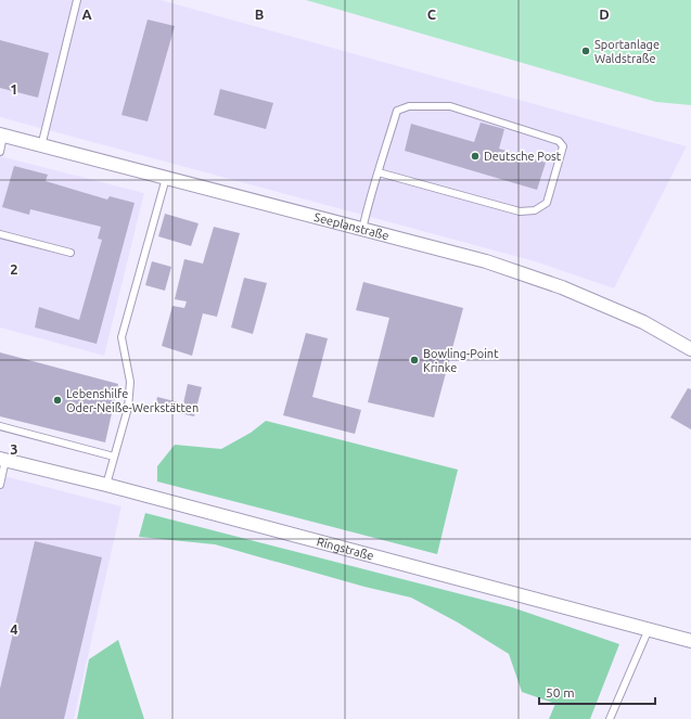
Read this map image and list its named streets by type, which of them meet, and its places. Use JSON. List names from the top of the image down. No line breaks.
{"streets":{"street":["Seeplanstraße","Ringstraße"]},"places":["Sportanlage Waldstraße","Deutsche Post","Bowling-Point Krinke","Lebenshilfe Oder-Neiße-Werkstätten"],"scale_bar":"50 m","grid":{"columns":["A","B","C","D"],"rows":["1","2","3","4"]}}
